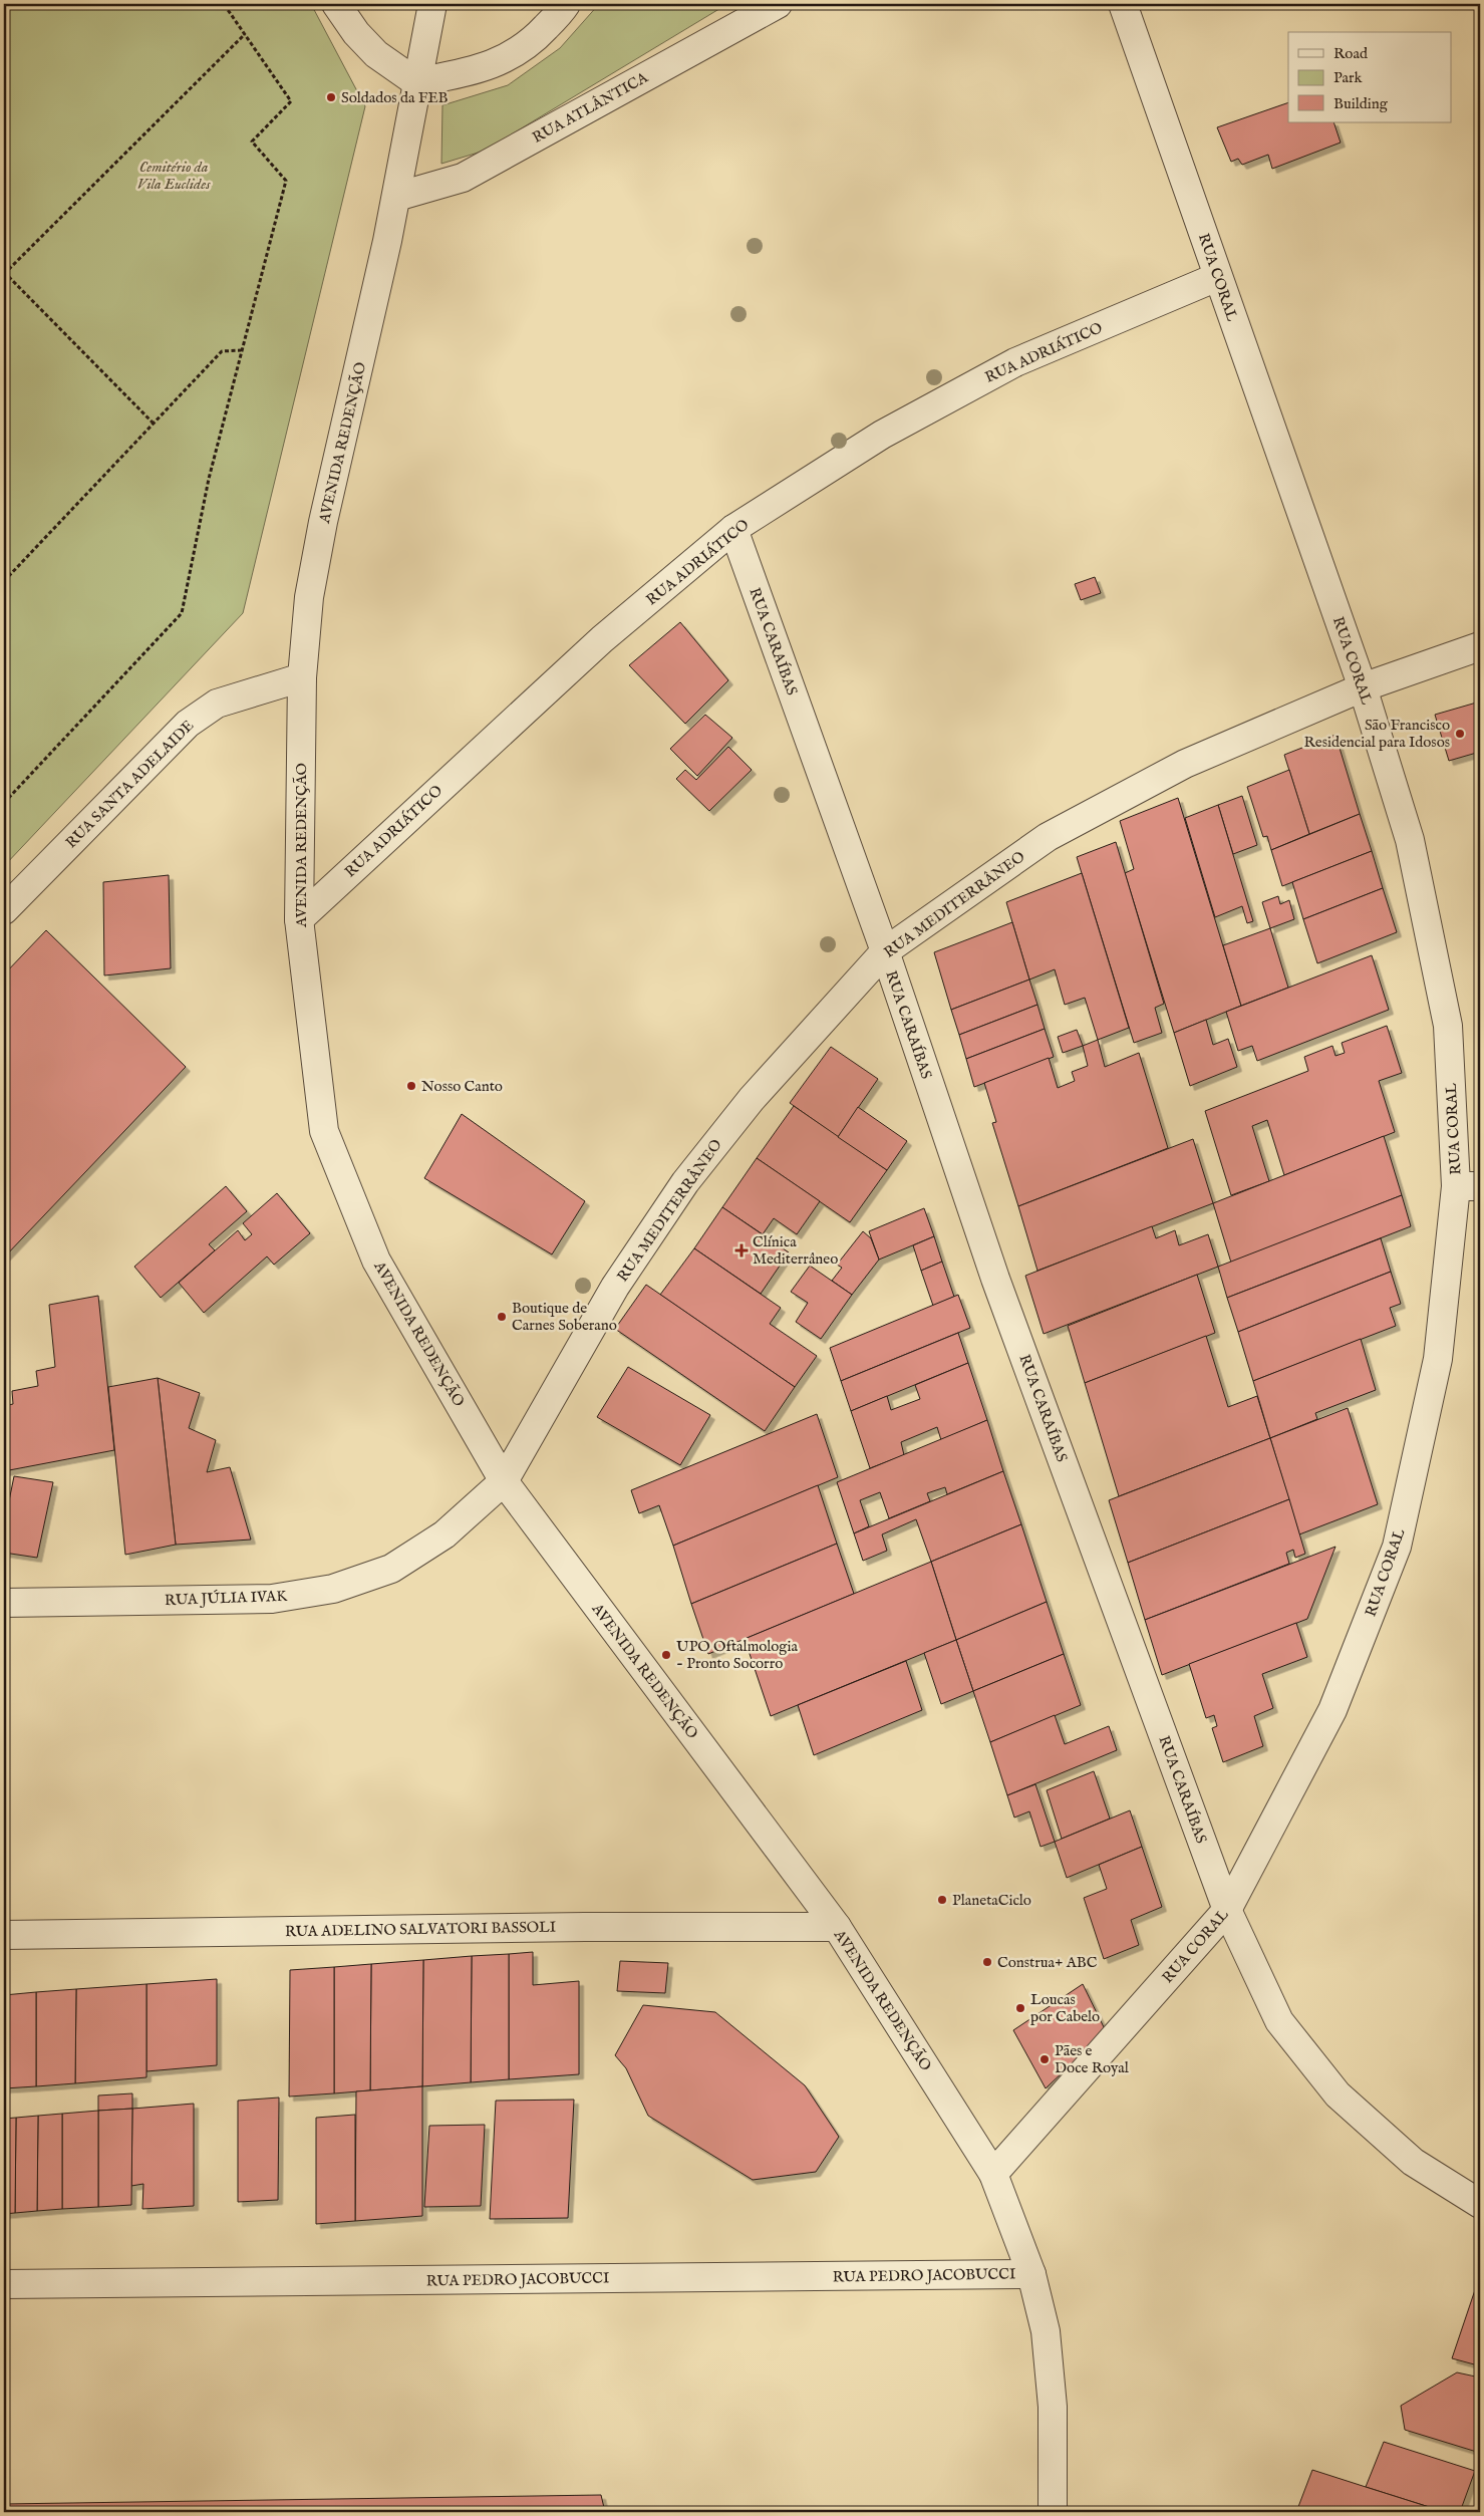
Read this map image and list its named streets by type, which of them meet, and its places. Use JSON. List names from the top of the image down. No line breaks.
{"streets":{"street":["RUA ATLÂNTICA","RUA CORAL","RUA ADRIÁTICO","AVENIDA REDENÇÃO","RUA CARAÍBAS","RUA SANTA ADELAIDE","RUA MEDITERRÂNEO","RUA JÚLIA IVAK","RUA ADELINO SALVATORI BASSOLI","RUA PEDRO JACOBUCCI"]},"crossings":[["RUA ATLÂNTICA","AVENIDA REDENÇÃO"],["RUA CORAL","RUA ADRIÁTICO"],["RUA CORAL","AVENIDA REDENÇÃO"],["RUA CORAL","RUA CARAÍBAS"],["RUA CORAL","RUA MEDITERRÂNEO"],["RUA ADRIÁTICO","AVENIDA REDENÇÃO"],["RUA ADRIÁTICO","RUA CARAÍBAS"],["AVENIDA REDENÇÃO","RUA SANTA ADELAIDE"],["AVENIDA REDENÇÃO","RUA MEDITERRÂNEO"],["AVENIDA REDENÇÃO","RUA JÚLIA IVAK"],["AVENIDA REDENÇÃO","RUA ADELINO SALVATORI BASSOLI"],["AVENIDA REDENÇÃO","RUA PEDRO JACOBUCCI"],["RUA CARAÍBAS","RUA MEDITERRÂNEO"],["RUA MEDITERRÂNEO","RUA JÚLIA IVAK"]],"parks":["Cemitério da Vila Euclides"],"places":{"other":["Soldados da FEB","São Francisco Residencial para Idosos","Nosso Canto","Boutique de Carnes Soberano","UPO Oftalmologia - Pronto Socorro","PlanetaCiclo","Construa+ ABC","Loucas por Cabelo","Pães e Doce Royal"],"health":["Clínica Mediterrâneo"]},"legend":["Road","Park","Building"]}
